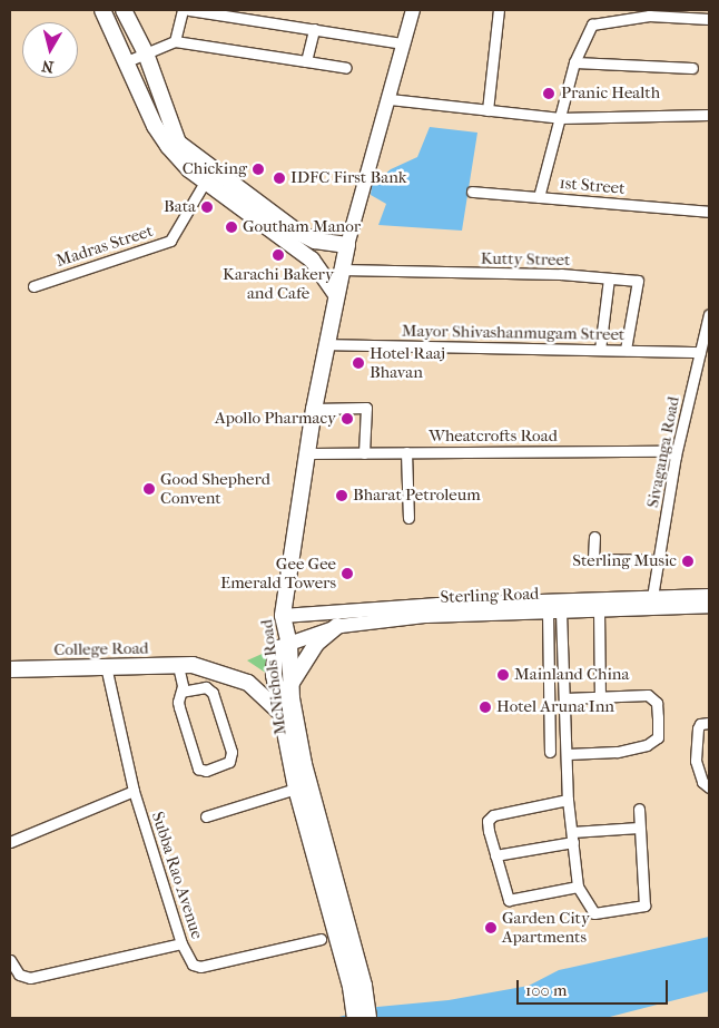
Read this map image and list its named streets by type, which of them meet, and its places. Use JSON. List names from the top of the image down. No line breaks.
{"streets":{"main road":["Sterling Road","College Road","McNichols Road"],"street":["1st Street","Madras Street","Kutty Street","Mayor Shivashanmugam Street","Wheatcrofts Road","Sivaganga Road","Subba Rao Avenue"]},"crossings":[["Kutty Street","Mayor Shivashanmugam Street"],["Kutty Street","McNichols Road"],["Mayor Shivashanmugam Street","Sivaganga Road"],["Mayor Shivashanmugam Street","McNichols Road"],["Wheatcrofts Road","Sivaganga Road"],["Wheatcrofts Road","McNichols Road"],["Sivaganga Road","Sterling Road"],["Sterling Road","McNichols Road"],["College Road","Subba Rao Avenue"]],"places":["Pranic Health","Chicking","IDFC First Bank","Bata","Goutham Manor","Karachi Bakery and Cafe","Hotel Raaj Bhavan","Apollo Pharmacy","Good Shepherd Convent","Bharat Petroleum","Sterling Music","Gee Gee Emerald Towers","Mainland China","Hotel Aruna Inn","Garden City Apartments"],"scale_bar":"100 m","north":"bottom"}
